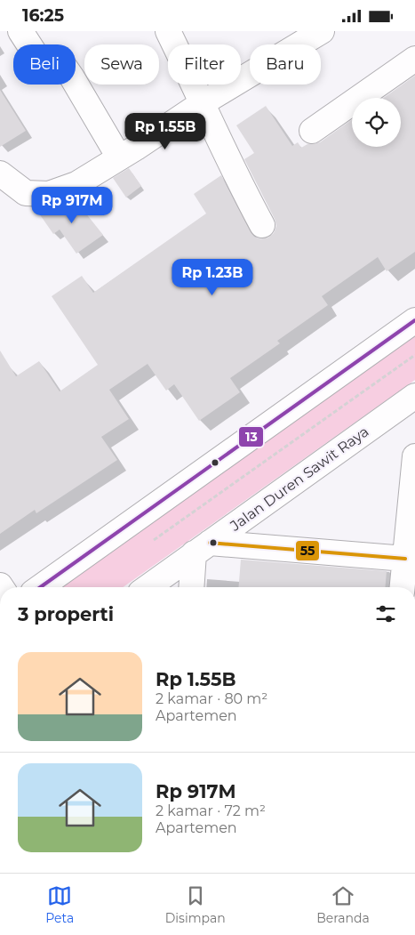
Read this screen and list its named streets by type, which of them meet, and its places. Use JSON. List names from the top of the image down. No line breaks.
{"streets":{"street":["Jalan Duren Sawit Raya"]},"lines":["transit line 13","transit line 55"],"page":{"status":"16:25","chip":["Beli","Sewa","Filter","Baru"],"price":["Rp 1.55B","Rp 917M","Rp 1.23B"],"heading":"3 properti","list":[{"name":"Rp 1.55B","note":"2 kamar · 80 m² · Apartemen"},{"name":"Rp 917M","note":"2 kamar · 72 m² · Apartemen"}],"tabs":["Peta","Disimpan","Beranda"]}}
